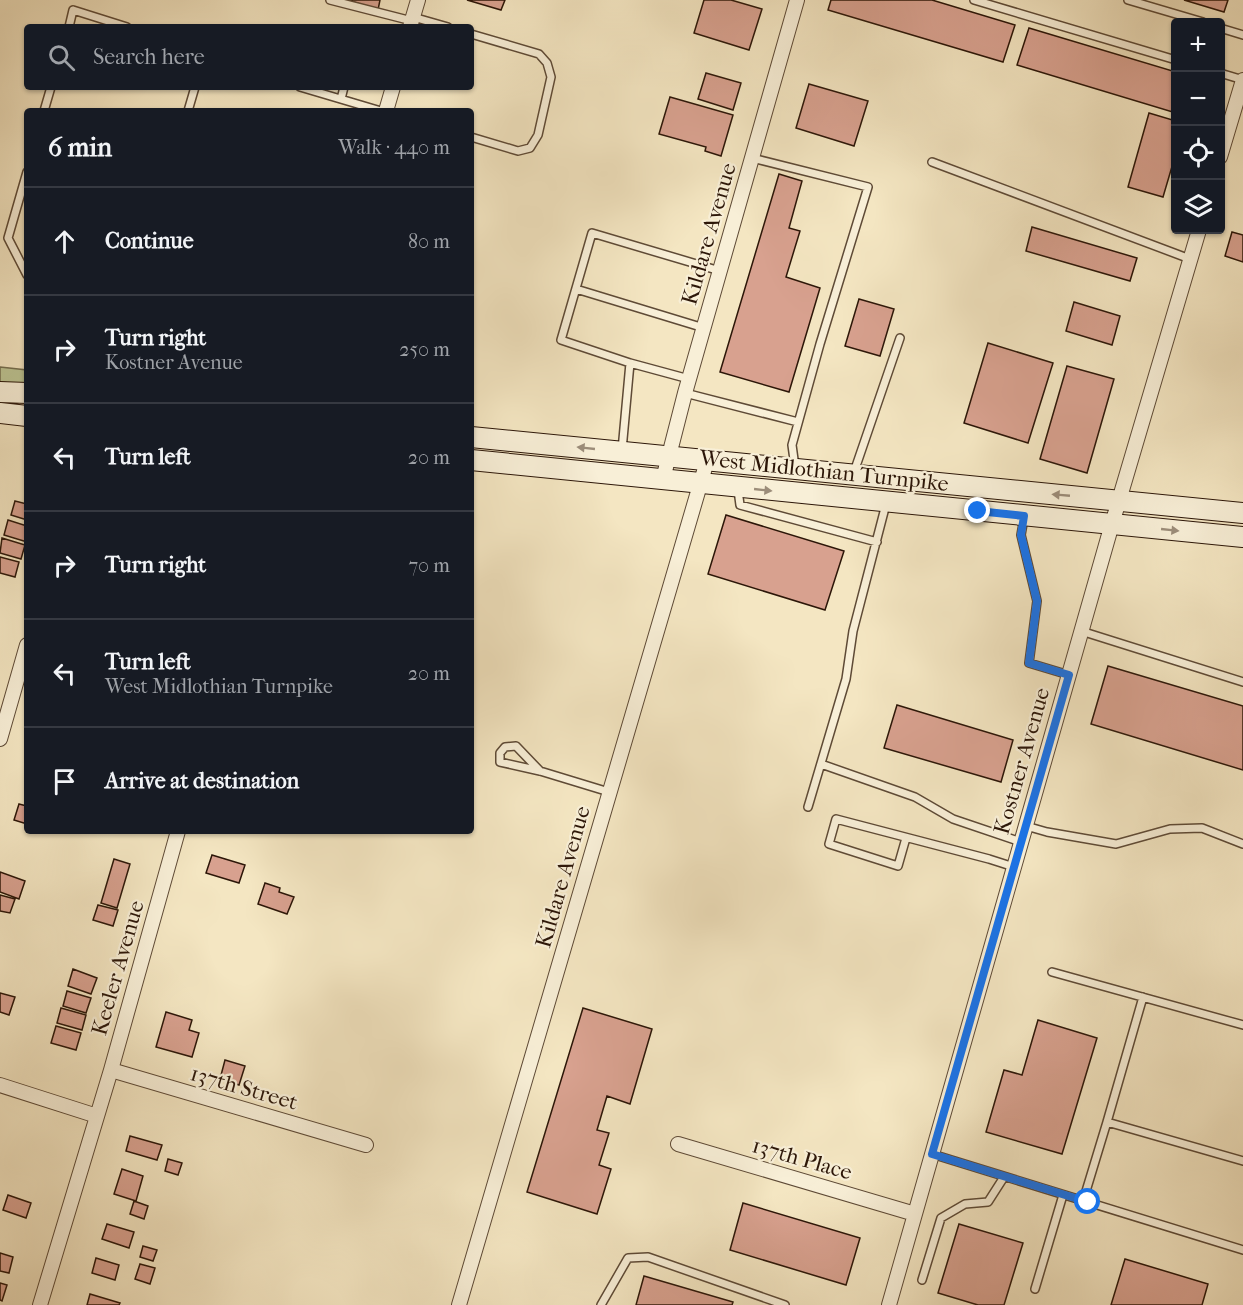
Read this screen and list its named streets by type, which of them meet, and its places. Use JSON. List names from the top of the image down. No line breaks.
{"streets":{"main road":["West Midlothian Turnpike"],"street":["Kildare Avenue","Kostner Avenue","Keeler Avenue","137th Street","137th Place"]},"crossings":[["Kildare Avenue","West Midlothian Turnpike"],["West Midlothian Turnpike","Kostner Avenue"],["Kostner Avenue","137th Place"],["Keeler Avenue","137th Street"]],"page":{"map_buttons":["+","−"],"search":"Search here","heading":["6 min","Walk · 440 m"],"list":[["Continue","80 m"],["Turn right","Kostner Avenue","250 m"],["Turn left","20 m"],["Turn right","70 m"],["Turn left","West Midlothian Turnpike","20 m"],"Arrive at destination"]}}
